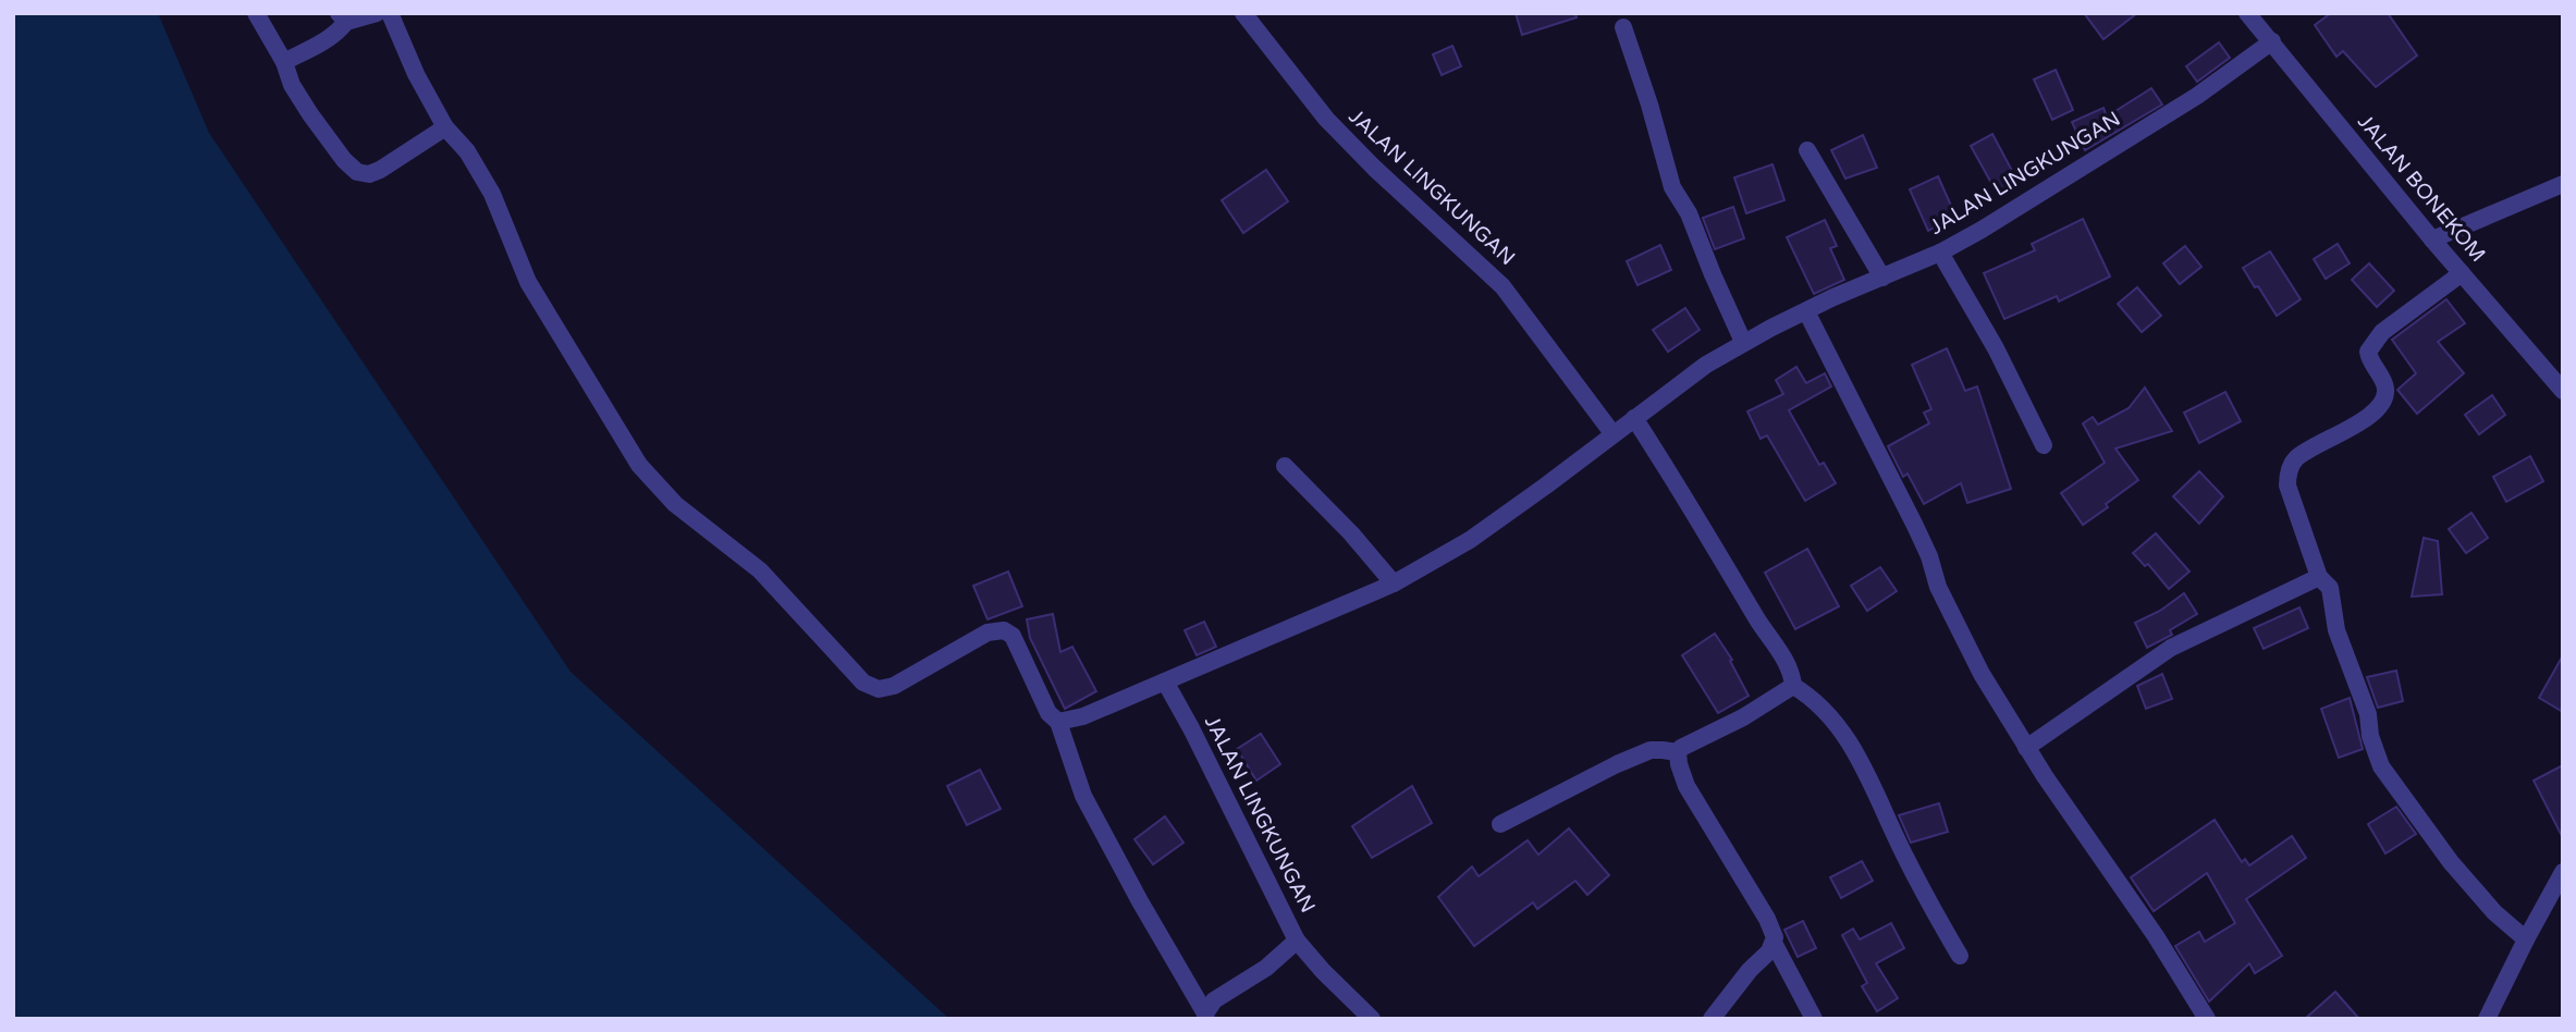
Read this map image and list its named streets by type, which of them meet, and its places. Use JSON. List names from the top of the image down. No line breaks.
{"streets":{"street":["JALAN LINGKUNGAN","JALAN BONEKOM"]},"crossings":[["JALAN LINGKUNGAN","JALAN BONEKOM"]]}
